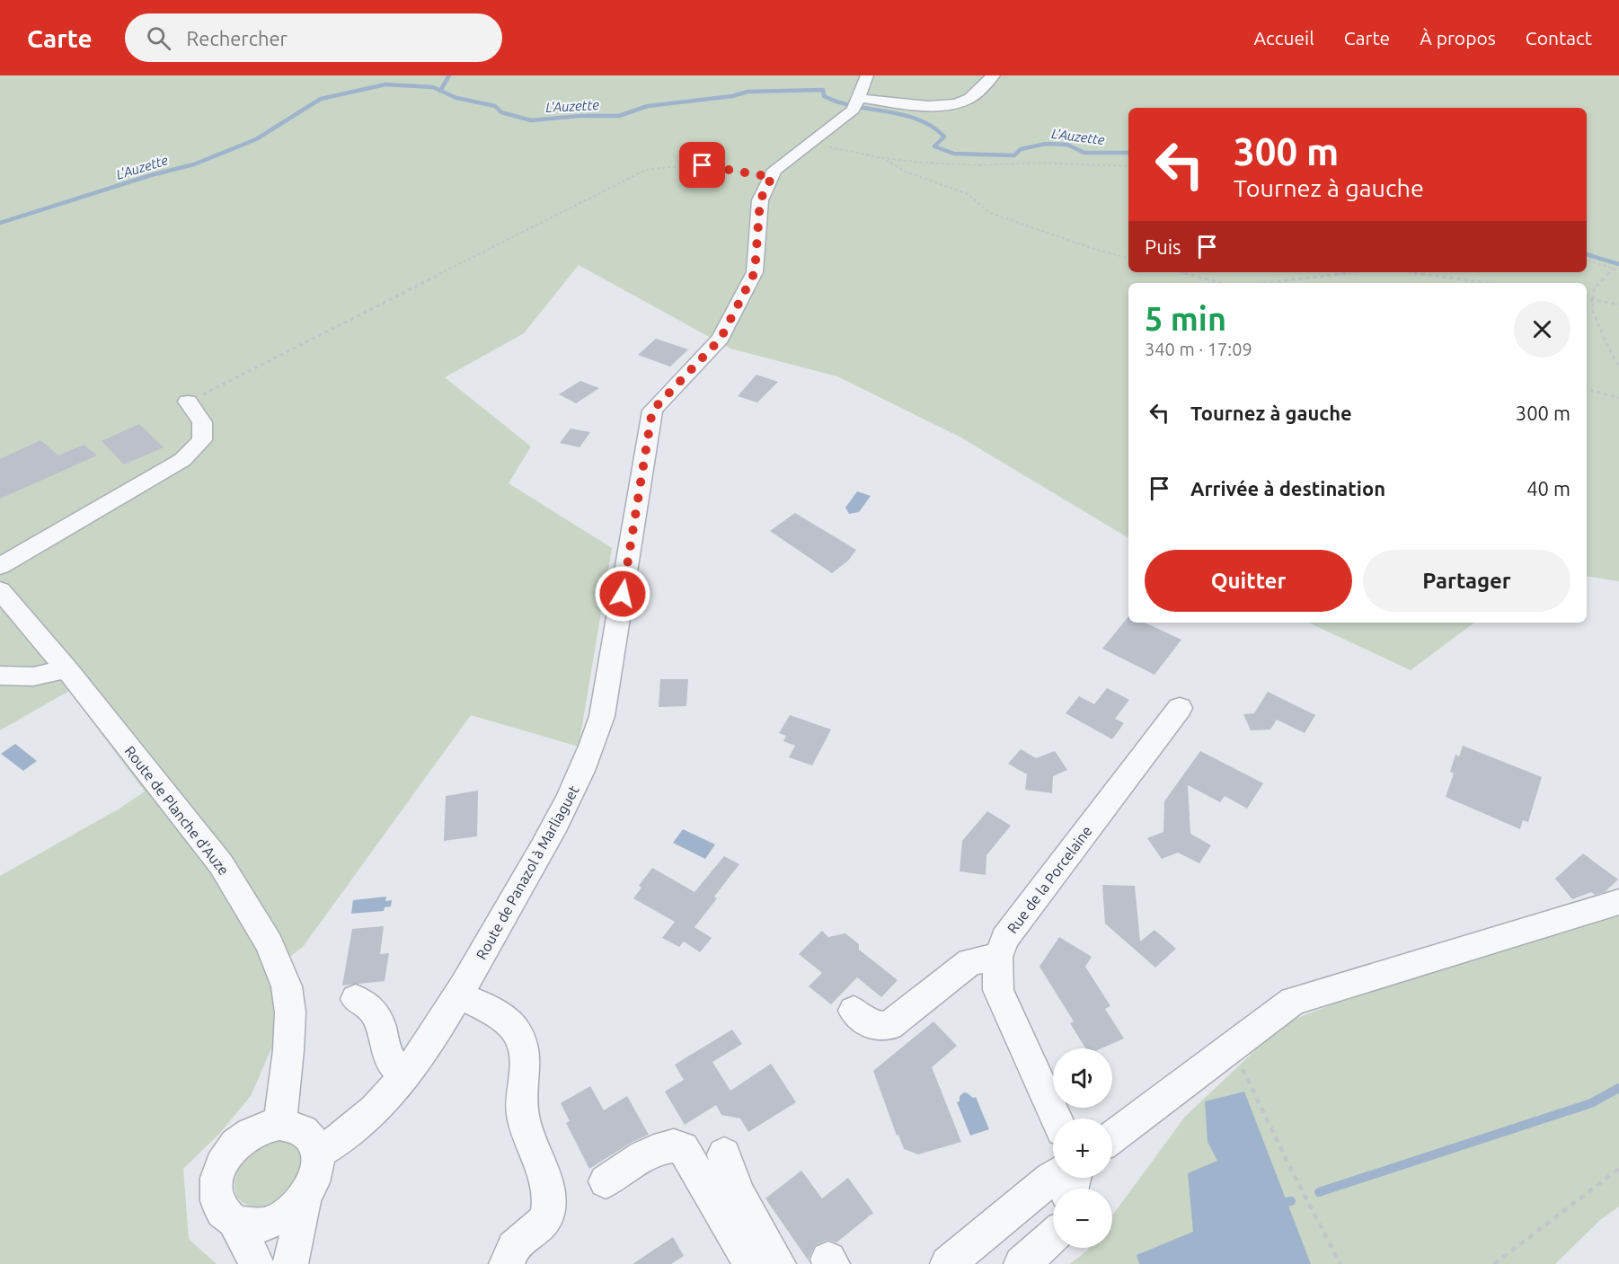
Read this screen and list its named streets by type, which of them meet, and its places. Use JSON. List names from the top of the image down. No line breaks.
{"streets":{"street":["Route de Planche d'Auze","Route de Panazol à Marliaguet","Rue de la Porcelaine"]},"crossings":[["Route de Planche d'Auze","Route de Panazol à Marliaguet"]],"water":["L'Auzette"],"page":{"header":"Carte","search":"Rechercher","nav":["Accueil","Carte","À propos","Contact"],"turn":["300 m","Tournez à gauche"],"then":"Puis","heading":["5 min","340 m · 17:09"],"list":[{"name":"Tournez à gauche","value":"300 m"},{"name":"Arrivée à destination","value":"40 m"}],"buttons":["Quitter","Partager"],"map_buttons":["+","−"]}}
